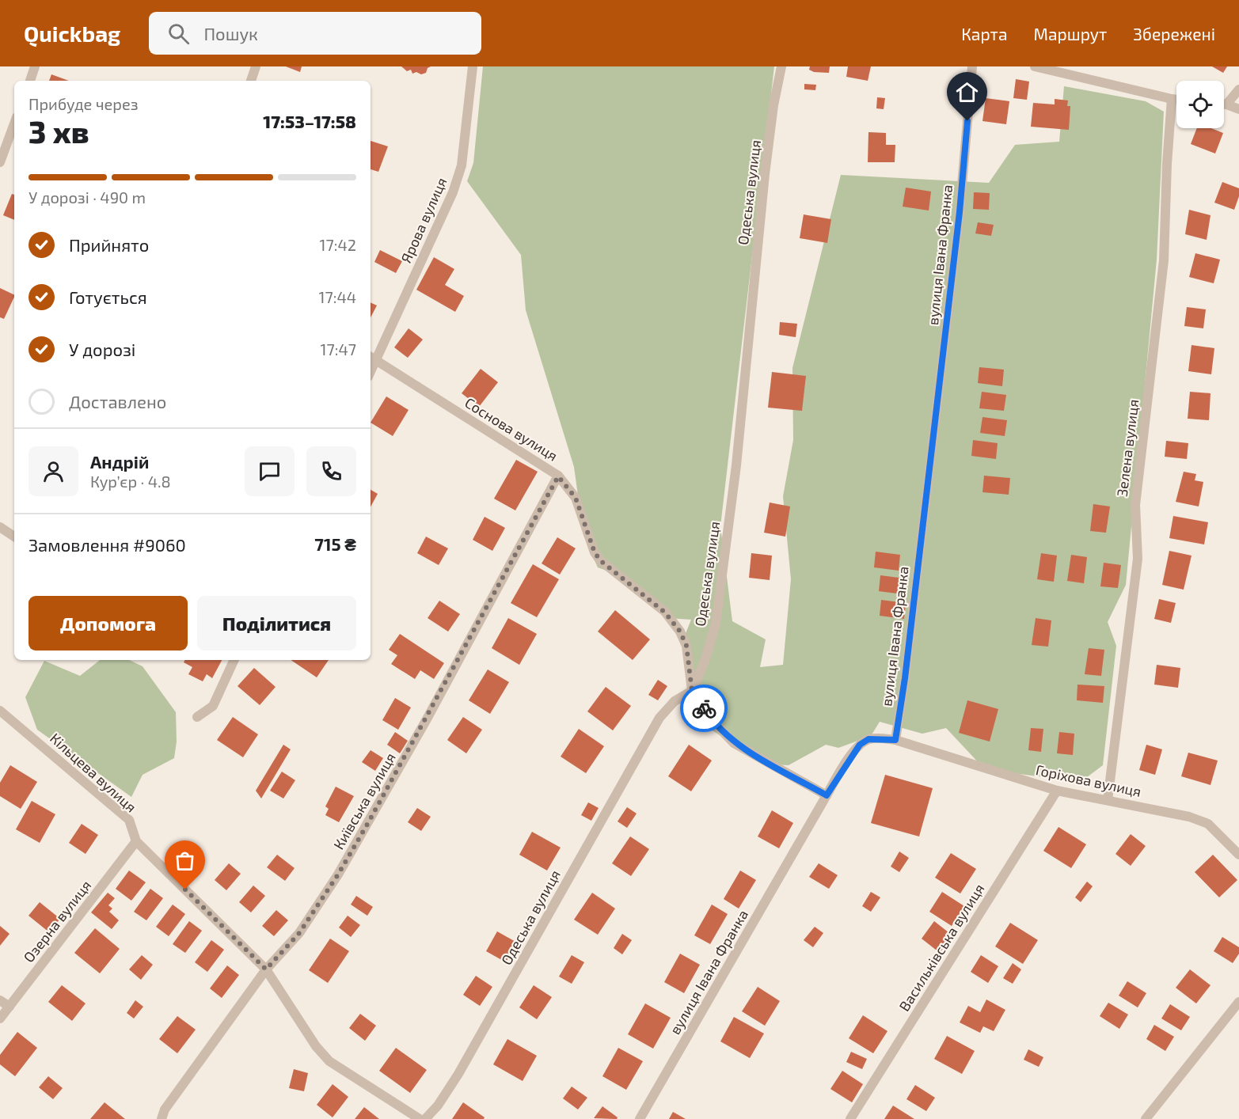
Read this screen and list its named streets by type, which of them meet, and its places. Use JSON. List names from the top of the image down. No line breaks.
{"streets":{"street":["Одеська вулиця","Ярова вулиця","вулиця Івана Франка","Соснова вулиця","Зелена вулиця","Кільцева вулиця","Горіхова вулиця","Київська вулиця","Озерна вулиця","Васильківська вулиця"]},"crossings":[["Одеська вулиця","Соснова вулиця"],["Ярова вулиця","Соснова вулиця"],["вулиця Івана Франка","Соснова вулиця"],["вулиця Івана Франка","Горіхова вулиця"],["Соснова вулиця","Київська вулиця"],["Зелена вулиця","Горіхова вулиця"],["Кільцева вулиця","Київська вулиця"],["Кільцева вулиця","Озерна вулиця"],["Горіхова вулиця","Васильківська вулиця"]],"page":{"header":"Quickbag","search":"Пошук","nav":["Карта","Маршрут","Збережені"],"heading":["3 хв","Прибуде через","17:53–17:58"],"panel":["Андрій","Кур’єр · 4.8","Замовлення #9060","715 ₴"],"bar":"У дорозі · 490 m","list":[["Прийнято","17:42"],["Готується","17:44"],["У дорозі","17:47"],"Доставлено"],"buttons":["Допомога","Поділитися"]}}
